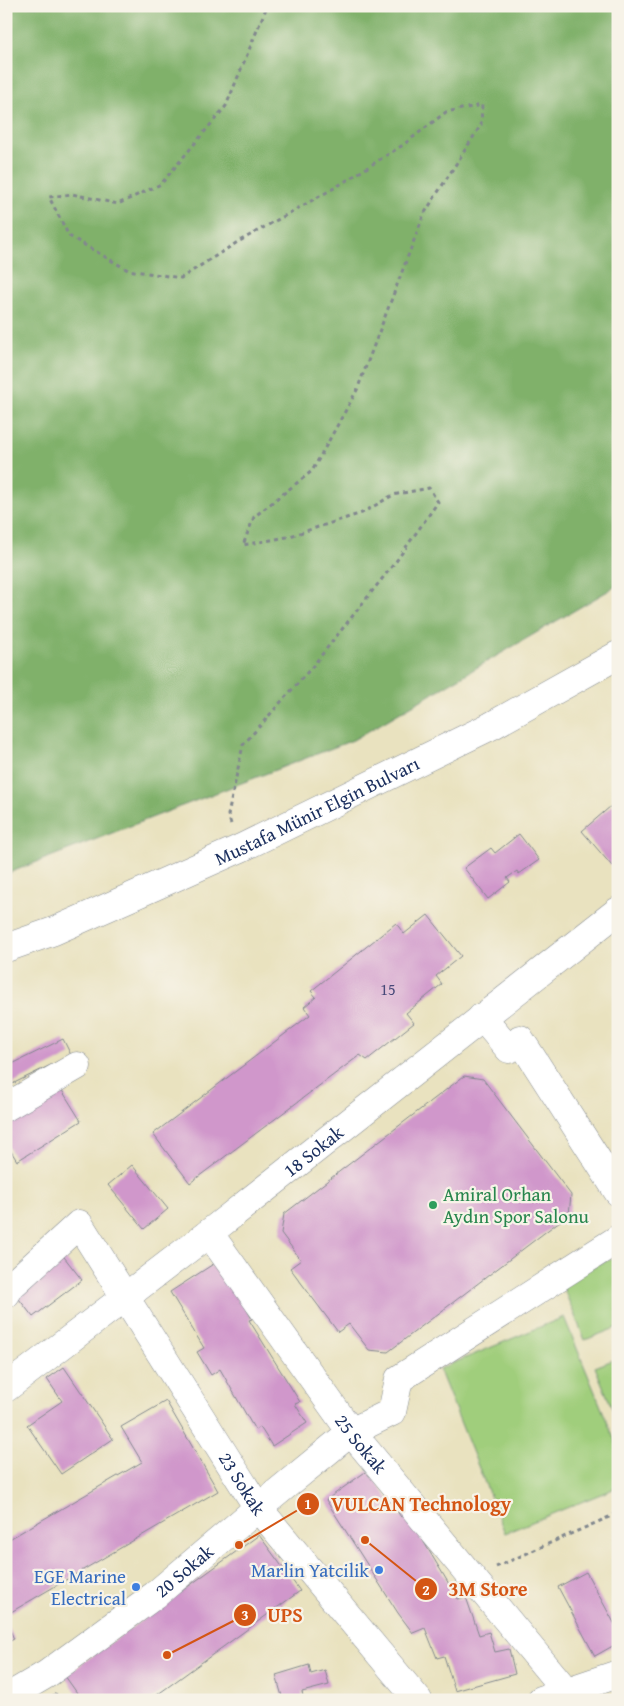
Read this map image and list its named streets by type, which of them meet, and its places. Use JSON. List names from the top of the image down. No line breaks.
{"streets":{"street":["Mustafa Münir Elgin Bulvarı","18 Sokak","25 Sokak","23 Sokak","20 Sokak"]},"crossings":[["18 Sokak","25 Sokak"],["18 Sokak","23 Sokak"],["25 Sokak","20 Sokak"],["23 Sokak","20 Sokak"]],"places":["Amiral Orhan Aydın Spor Salonu","3M Store","VULCAN Technology","Marlin Yatcilik","EGE Marine Electrical","UPS"],"house_numbers":["15"]}
